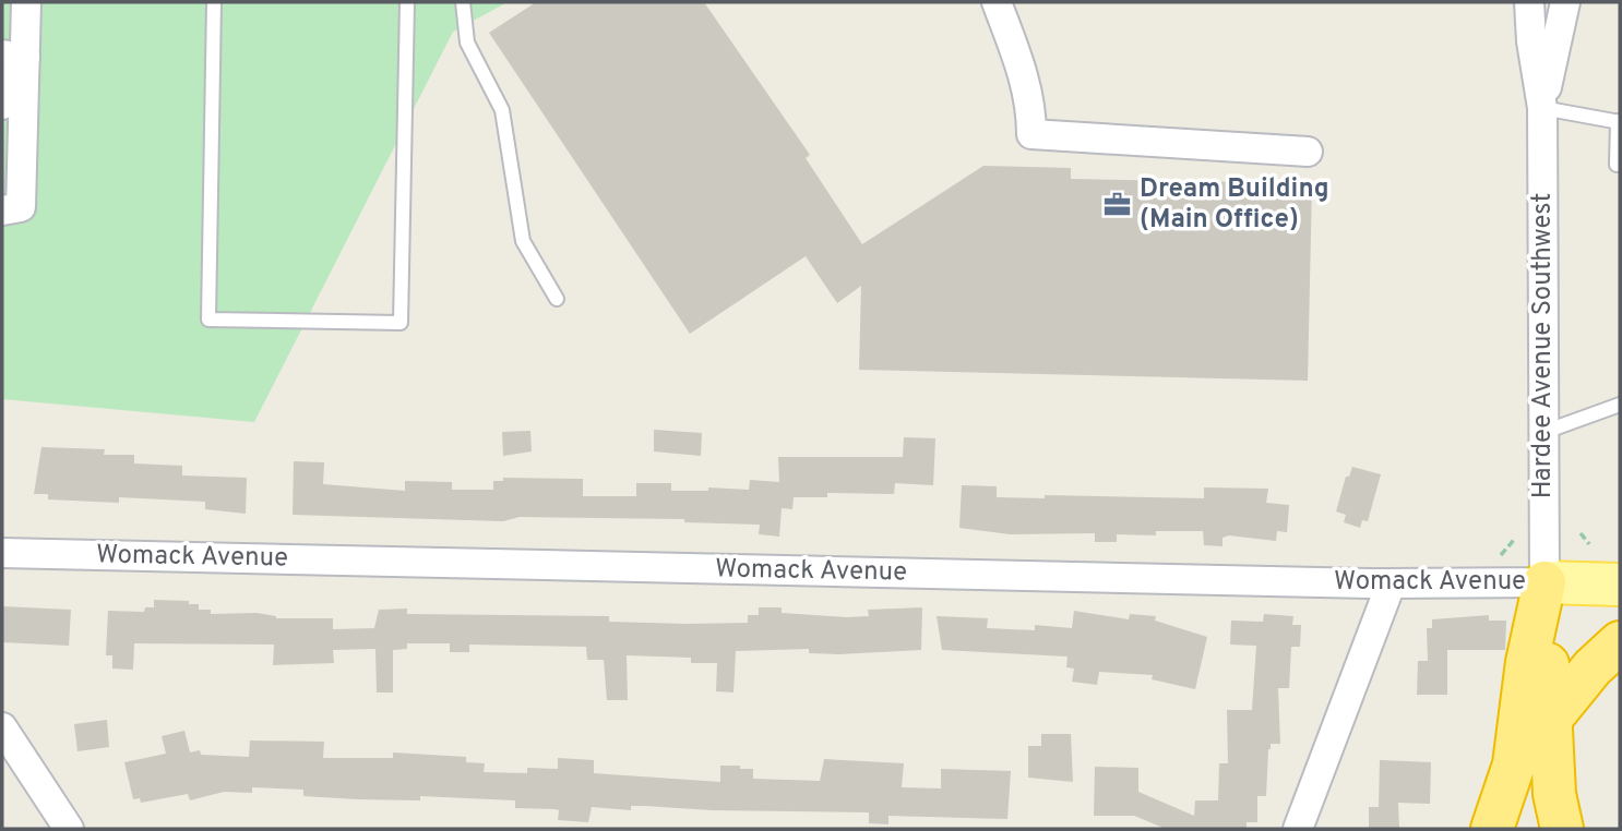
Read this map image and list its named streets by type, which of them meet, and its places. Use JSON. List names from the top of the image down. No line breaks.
{"streets":{"main road":["Womack Avenue"],"street":["Hardee Avenue Southwest"]},"crossings":[["Hardee Avenue Southwest","Womack Avenue"]],"places":{"office":["Dream Building (Main Office)"]}}
